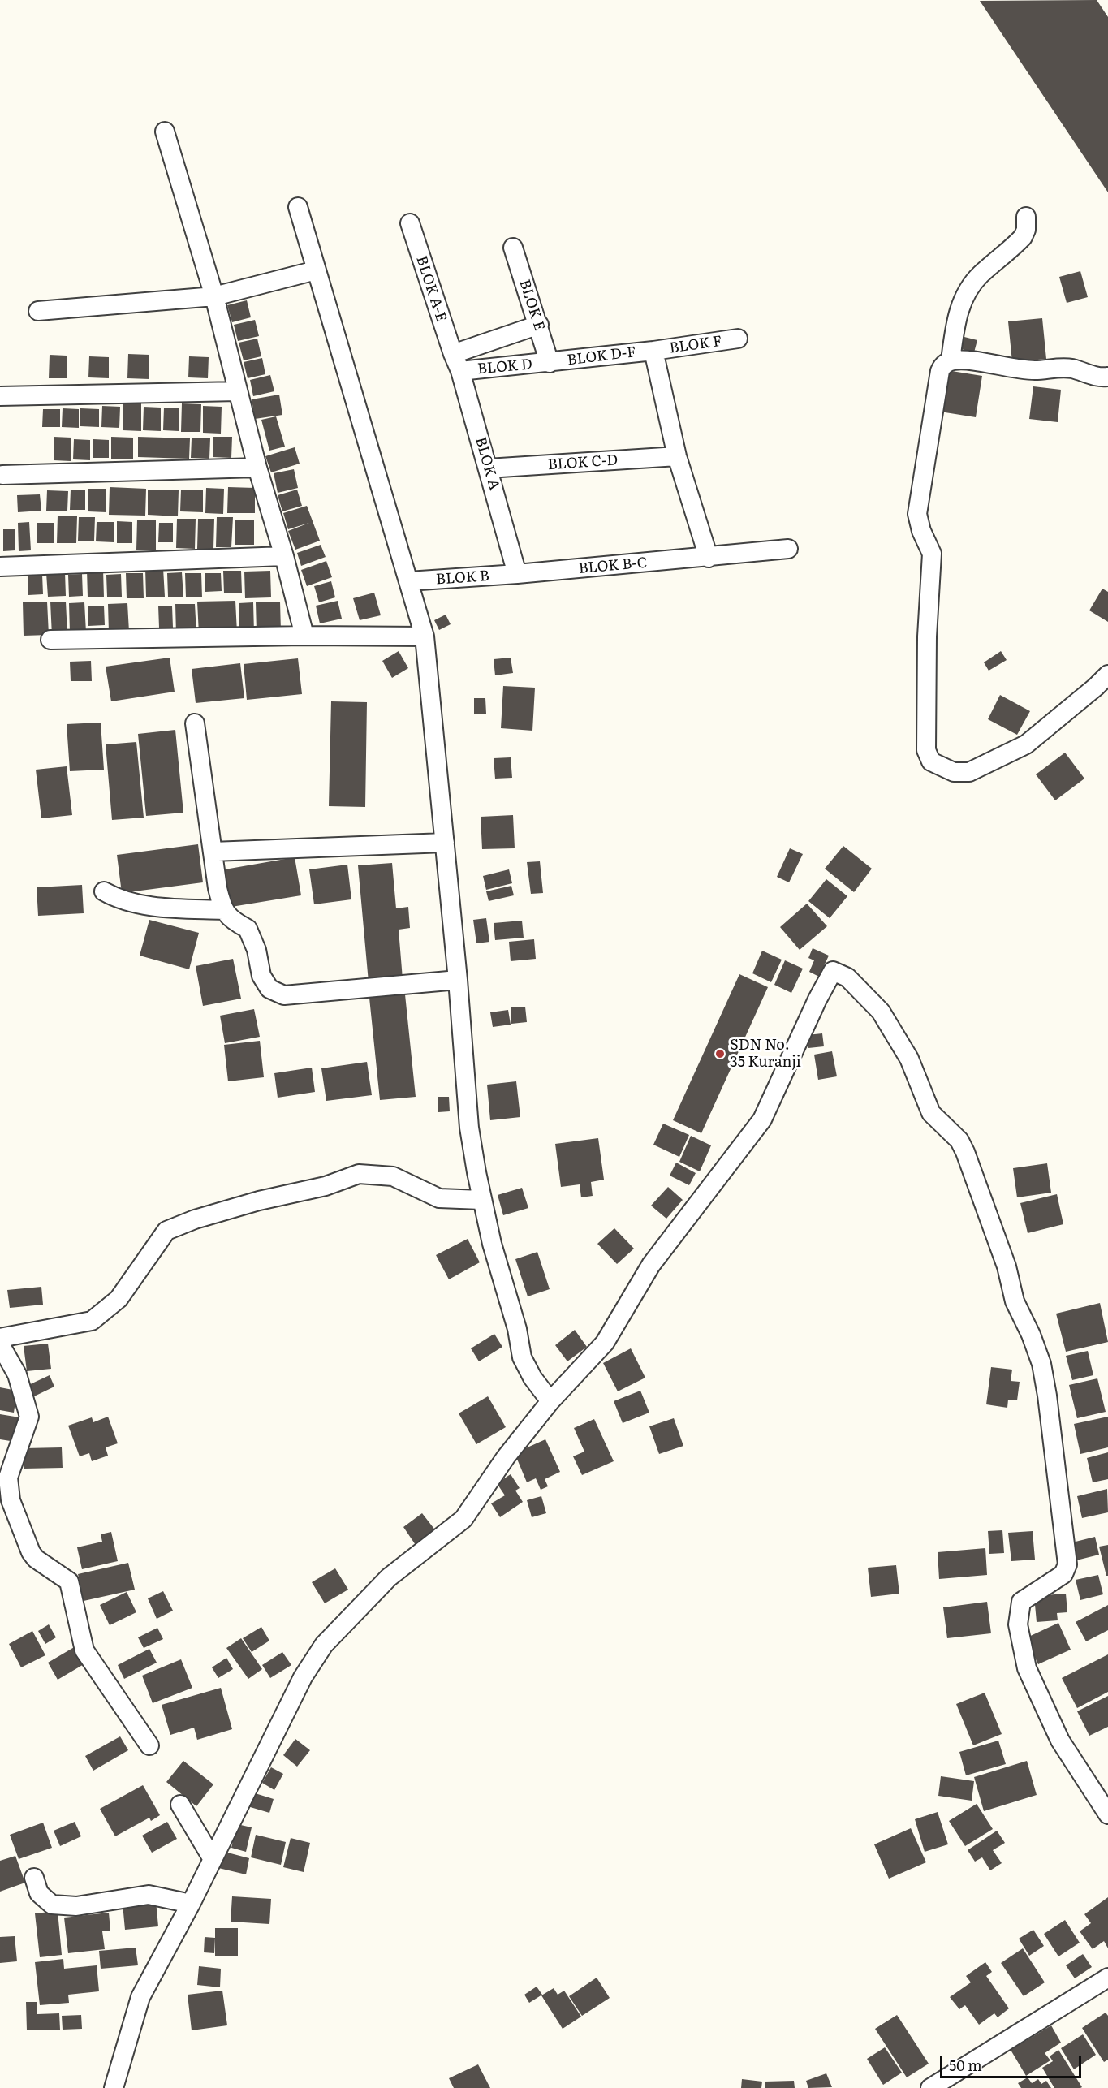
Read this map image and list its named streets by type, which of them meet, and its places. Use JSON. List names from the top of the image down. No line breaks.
{"streets":{"street":["BLOK A-E","BLOK E","BLOK F","BLOK D-F","BLOK D","BLOK C-D","BLOK A","BLOK B-C","BLOK B"]},"crossings":[["BLOK A-E","BLOK A"],["BLOK E","BLOK D-F"],["BLOK E","BLOK D"],["BLOK F","BLOK D-F"],["BLOK D-F","BLOK D"],["BLOK D","BLOK A"],["BLOK C-D","BLOK A"],["BLOK A","BLOK B-C"],["BLOK A","BLOK B"],["BLOK B-C","BLOK B"]],"places":["SDN No. 35 Kuranji"],"scale_bar":"50 m"}
